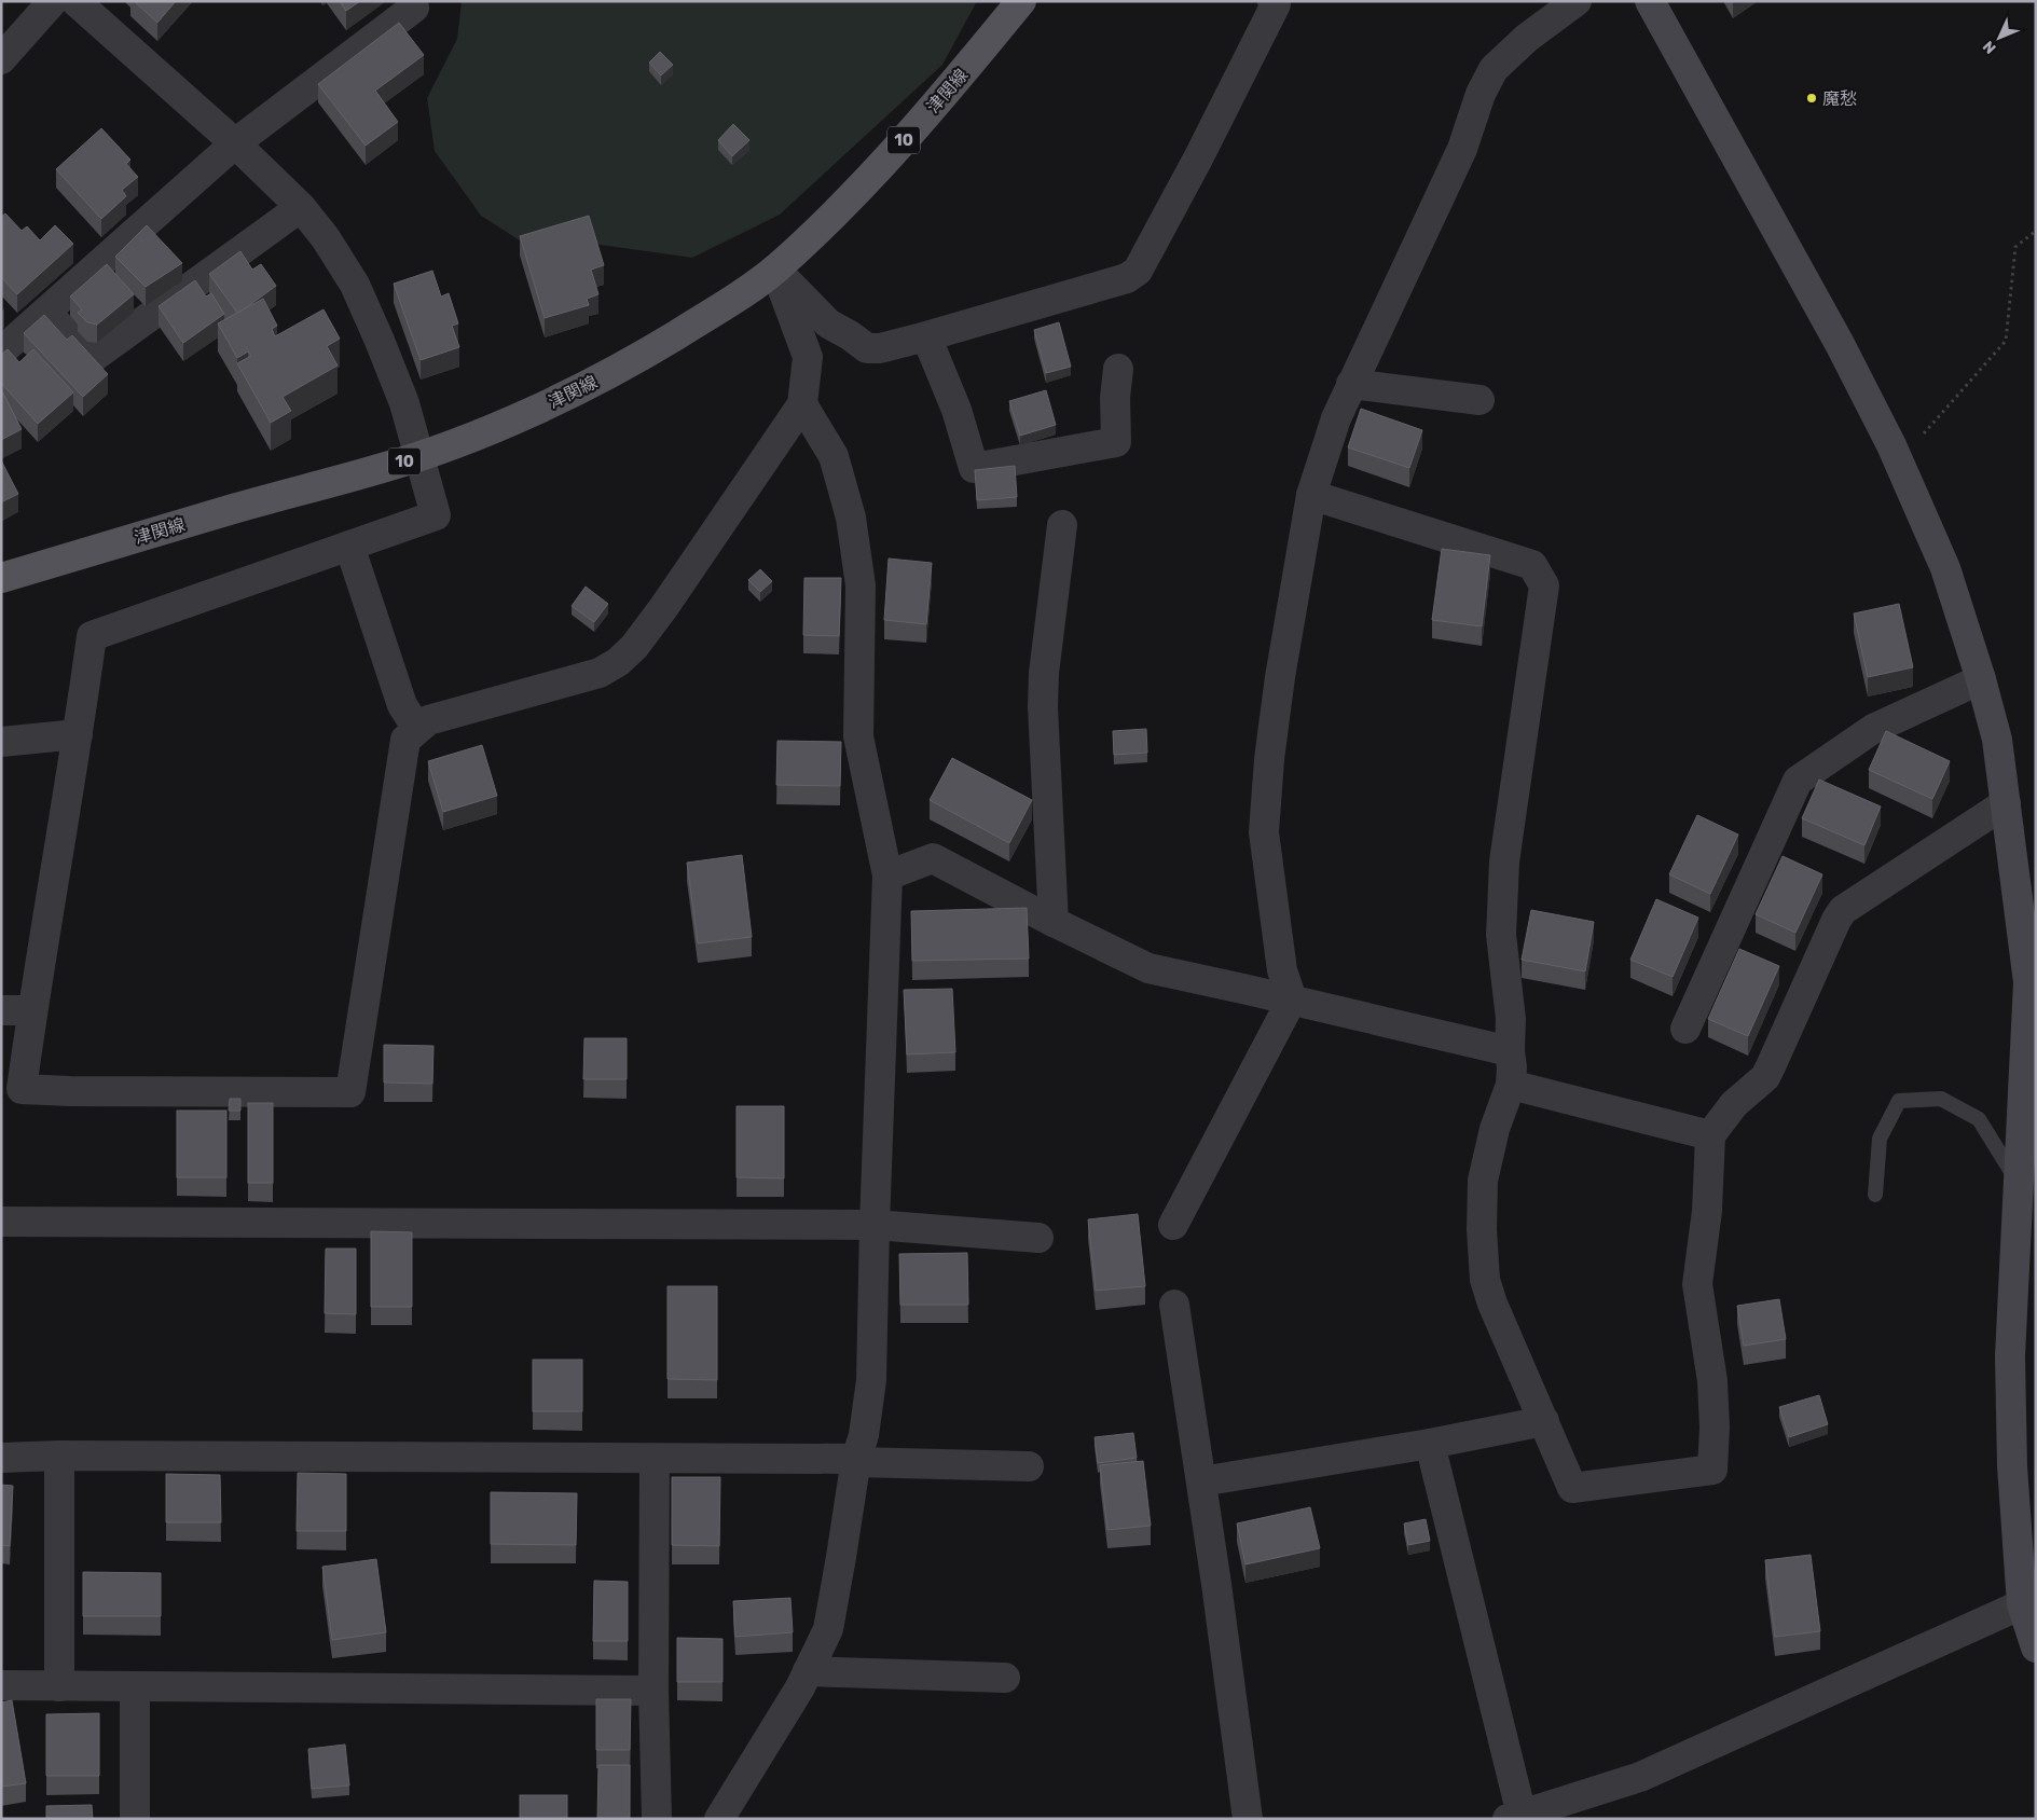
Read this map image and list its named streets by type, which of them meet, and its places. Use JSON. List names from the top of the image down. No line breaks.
{"streets":{"main road":["津関線","10"]},"places":["魔愁"],"north":"bottom left"}
